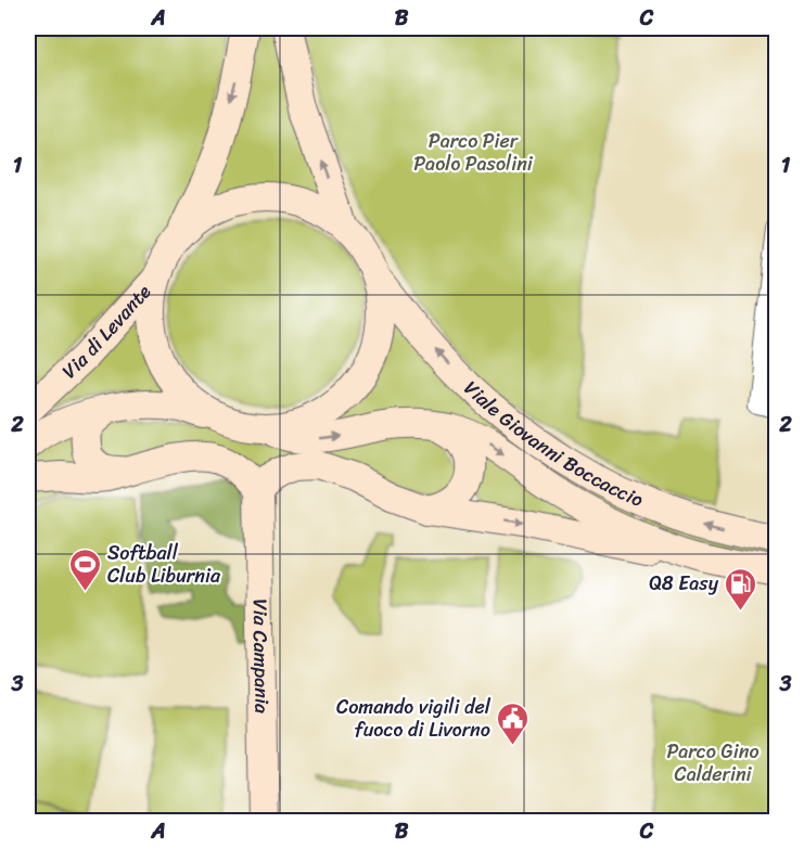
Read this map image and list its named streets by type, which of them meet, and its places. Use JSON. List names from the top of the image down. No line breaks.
{"streets":{"main road":["Via di Levante","Viale Giovanni Boccaccio","Via Campania"]},"crossings":[["Via di Levante","Viale Giovanni Boccaccio"],["Viale Giovanni Boccaccio","Via Campania"]],"parks":["Parco Pier Paolo Pasolini","Parco Gino Calderini"],"places":{"sports":["Softball Club Liburnia"],"fuel station":["Q8 Easy"],"public building":["Comando vigili del fuoco di Livorno"]},"grid":{"columns":["A","B","C"],"rows":["1","2","3"]}}
